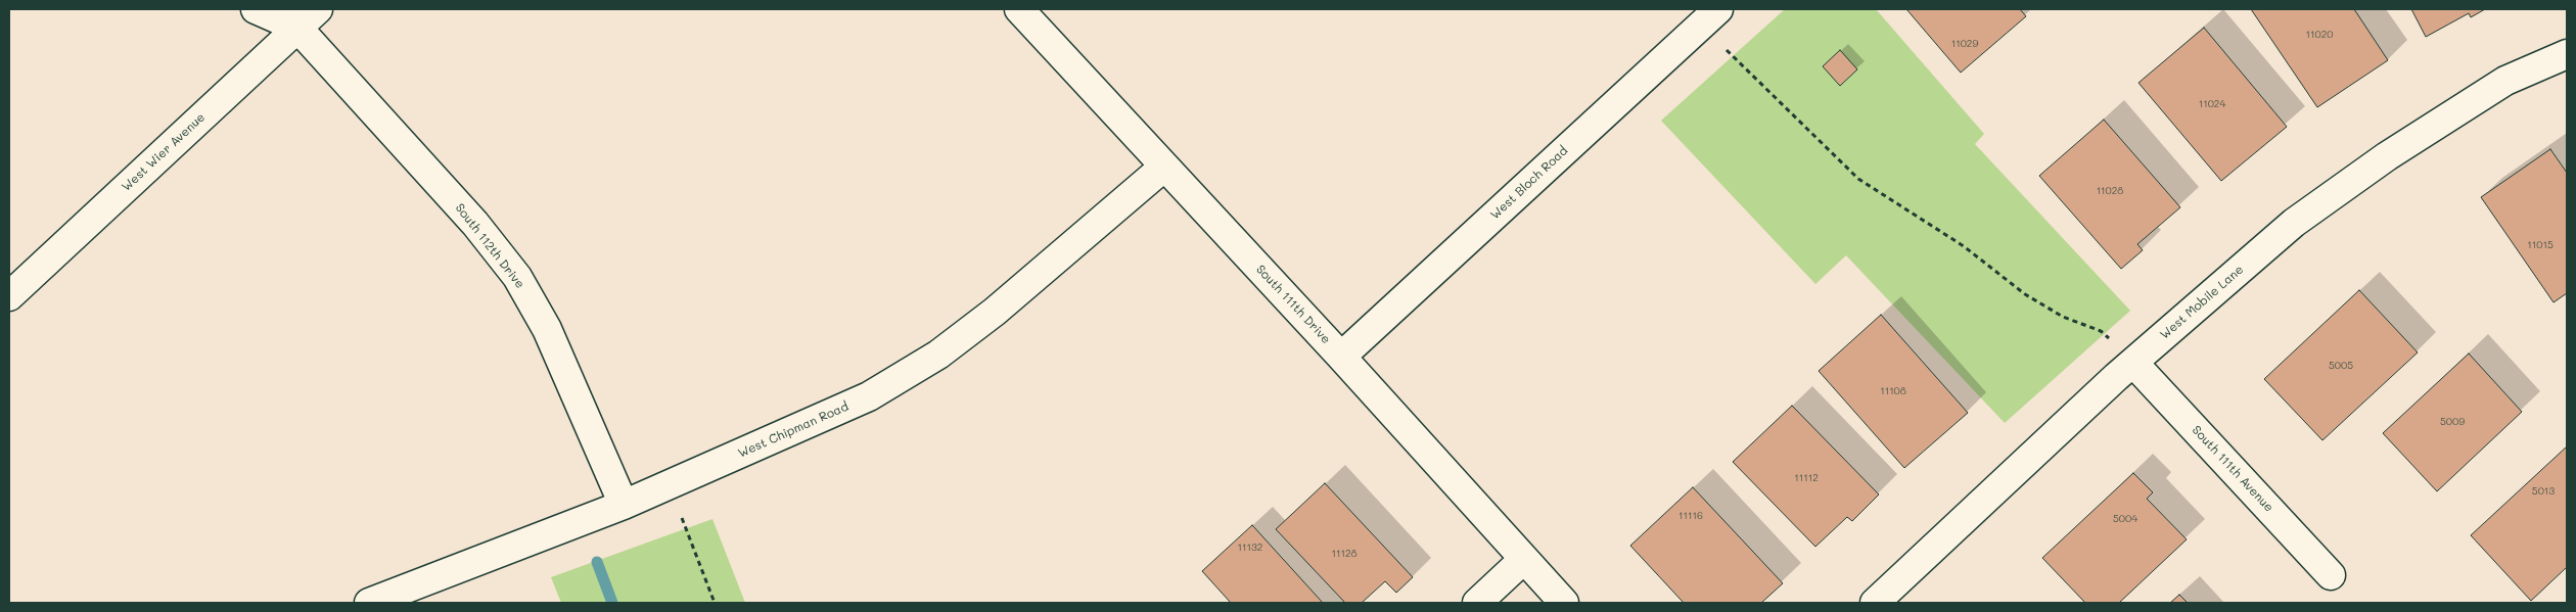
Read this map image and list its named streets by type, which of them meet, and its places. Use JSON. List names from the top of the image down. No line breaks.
{"streets":{"street":["West Wier Avenue","West Bloch Road","South 112th Drive","West Mobile Lane","South 111th Drive","West Chipman Road","South 111th Avenue"]},"crossings":[["West Wier Avenue","South 112th Drive"],["West Bloch Road","South 111th Drive"],["South 112th Drive","West Chipman Road"],["West Mobile Lane","South 111th Avenue"],["South 111th Drive","West Chipman Road"]],"house_numbers":["11020","11029","11024","11028","11015","5005","11108","5009","11112","5013","11116","5004","11132","11128"]}
